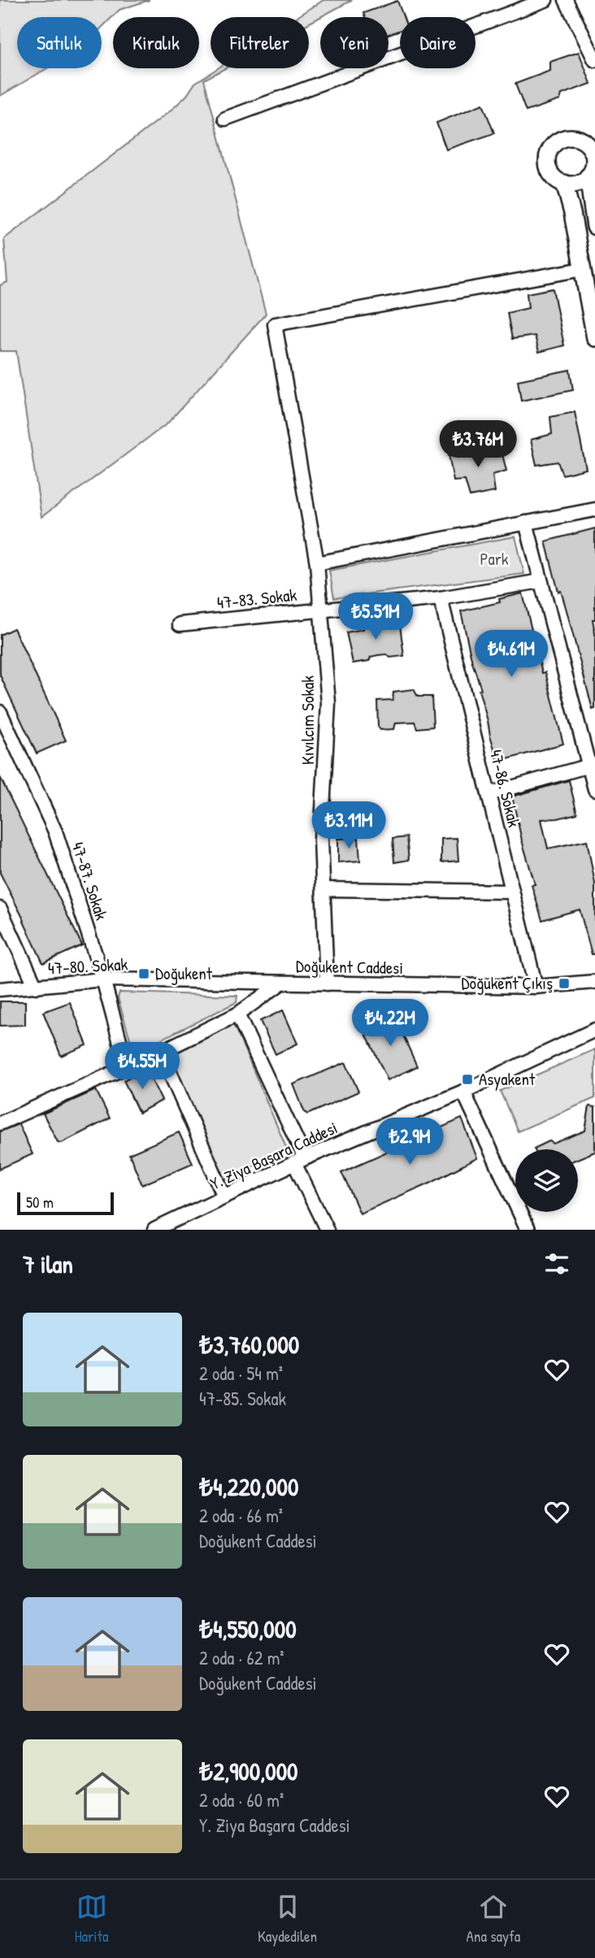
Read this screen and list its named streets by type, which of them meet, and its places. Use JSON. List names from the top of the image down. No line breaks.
{"streets":{"street":["47-83. Sokak","Kıvılcım Sokak","47-86. Sokak","47-87. Sokak","47-80. Sokak","Doğukent Caddesi","Y. Ziya Başara Caddesi"]},"crossings":[["47-83. Sokak","Kıvılcım Sokak"],["47-83. Sokak","47-86. Sokak"],["Kıvılcım Sokak","Doğukent Caddesi"],["47-86. Sokak","Doğukent Caddesi"],["47-87. Sokak","47-80. Sokak"],["47-87. Sokak","Doğukent Caddesi"],["47-80. Sokak","Doğukent Caddesi"]],"parks":["Park"],"places":{"transit":["Doğukent","Doğukent Çıkış","Asyakent"]},"scale_bar":"50 m","page":{"chip":["Satılık","Kiralık","Filtreler","Yeni","Daire"],"price":["₺3.76M","₺5.51M","₺4.61M","₺3.11M","₺4.22M","₺4.55M","₺2.9M"],"scale":"50 m","heading":"7 ilan","list":[{"name":"₺3,760,000","note":"2 oda · 54 m² · 47-85. Sokak"},{"name":"₺4,220,000","note":"2 oda · 66 m² · Doğukent Caddesi"},{"name":"₺4,550,000","note":"2 oda · 62 m² · Doğukent Caddesi"},{"name":"₺2,900,000","note":"2 oda · 60 m² · Y. Ziya Başara Caddesi"}],"tabs":["Harita","Kaydedilen","Ana sayfa"]}}
